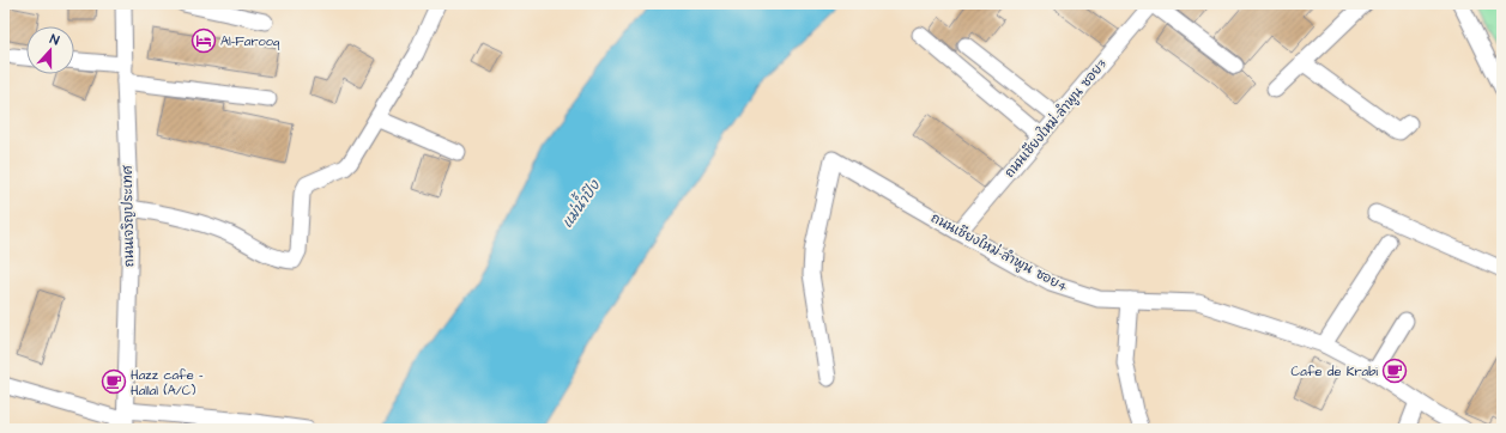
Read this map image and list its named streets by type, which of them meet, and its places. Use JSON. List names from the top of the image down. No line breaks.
{"streets":{"street":["ถนนเชียงใหม่-ลำพูน ซอย3","ถนนเจริญประเทศ","ถนนเชียงใหม่-ลำพูน ซอย4"]},"crossings":[["ถนนเชียงใหม่-ลำพูน ซอย3","ถนนเชียงใหม่-ลำพูน ซอย4"]],"water":["แม่น้ำปิง"],"places":{"hotel":["Al-Farooq"],"cafe":["Cafe de Krabi","Hazz cafe - Hallal (A/C)"]},"north":"top"}
